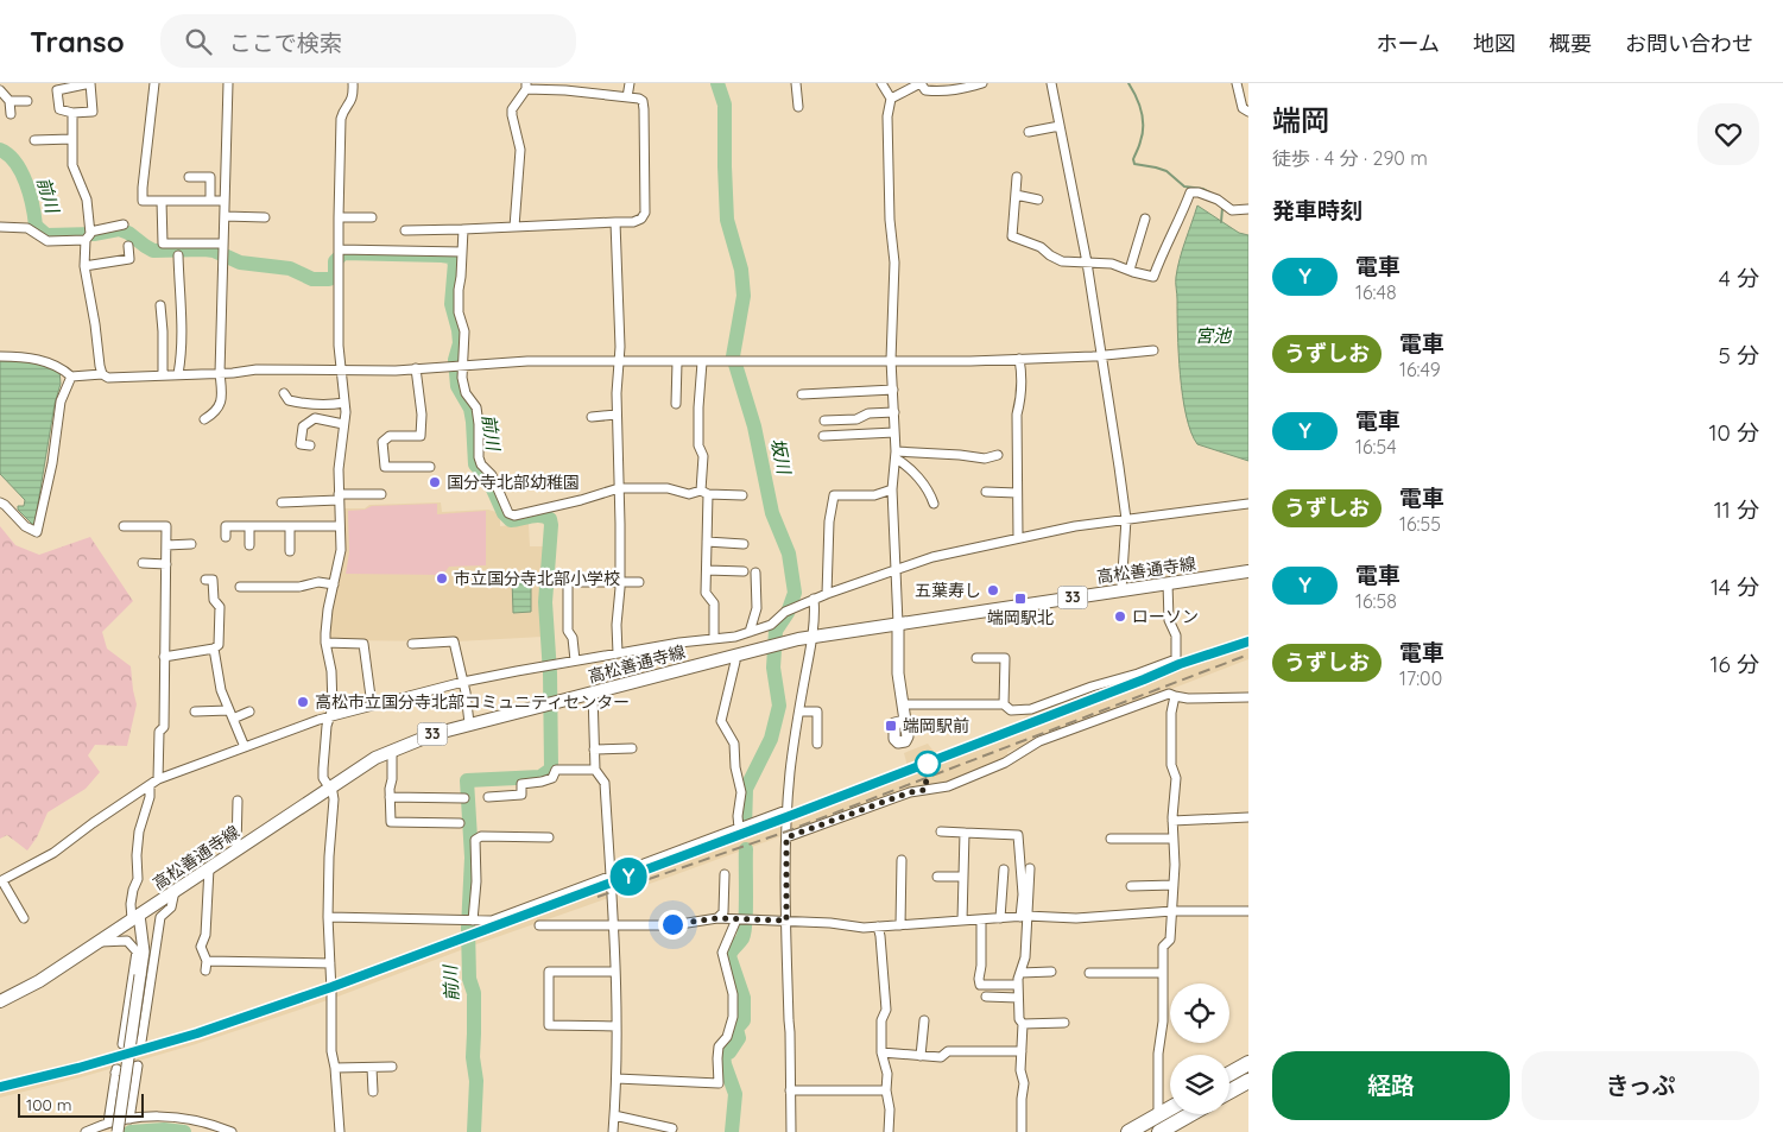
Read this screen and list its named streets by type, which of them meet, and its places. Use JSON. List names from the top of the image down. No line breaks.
{"streets":{"main road":["高松善通寺線","33"]},"water":["前川","宮池","坂川"],"places":{"other":["国分寺北部幼稚園","市立国分寺北部小学校","五葉寿し","ローソン","高松市立国分寺北部コミュニティセンター"],"transit":["端岡駅北","端岡駅前"]},"scale_bar":"100 m","page":{"header":"Transo","search":"ここで検索","nav":["ホーム","地図","概要","お問い合わせ"],"on_map":"Y","heading":[["端岡","徒歩 · 4 分 · 290 m"],"発車時刻"],"list":[{"mark":"Y","name":"電車","note":"16:48","value":"4 分"},{"mark":"うずしお","name":"電車","note":"16:49","value":"5 分"},{"mark":"Y","name":"電車","note":"16:54","value":"10 分"},{"mark":"うずしお","name":"電車","note":"16:55","value":"11 分"},{"mark":"Y","name":"電車","note":"16:58","value":"14 分"},{"mark":"うずしお","name":"電車","note":"17:00","value":"16 分"}],"buttons":["経路","きっぷ"],"scale":"100 m"}}
